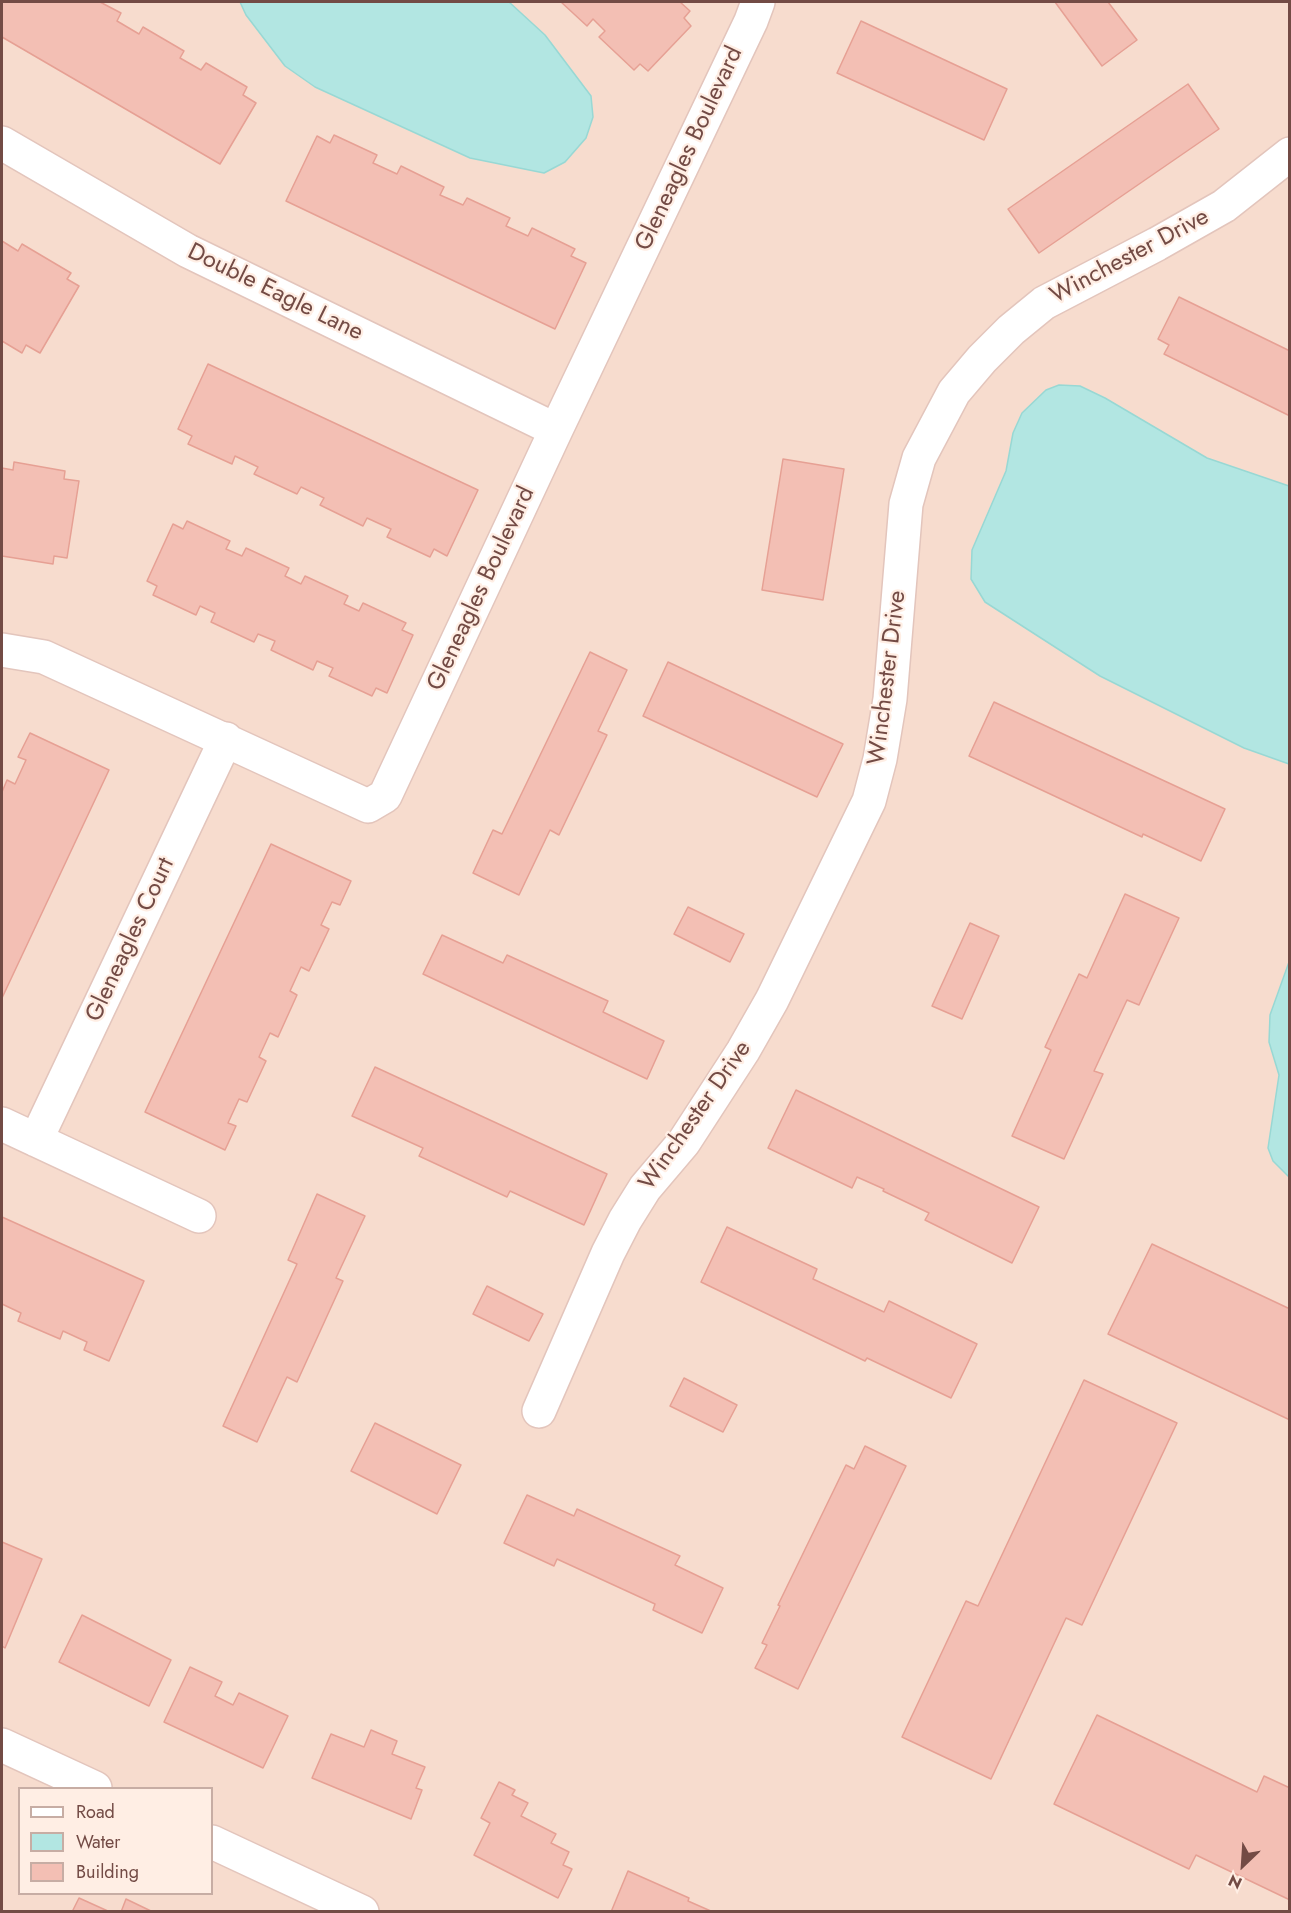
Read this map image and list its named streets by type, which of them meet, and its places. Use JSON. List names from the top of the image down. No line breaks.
{"streets":{"street":["Gleneagles Boulevard","Winchester Drive","Double Eagle Lane","Gleneagles Court"]},"crossings":[["Gleneagles Boulevard","Double Eagle Lane"],["Gleneagles Boulevard","Gleneagles Court"]],"legend":["Road","Water","Building"],"north":"bottom left"}
